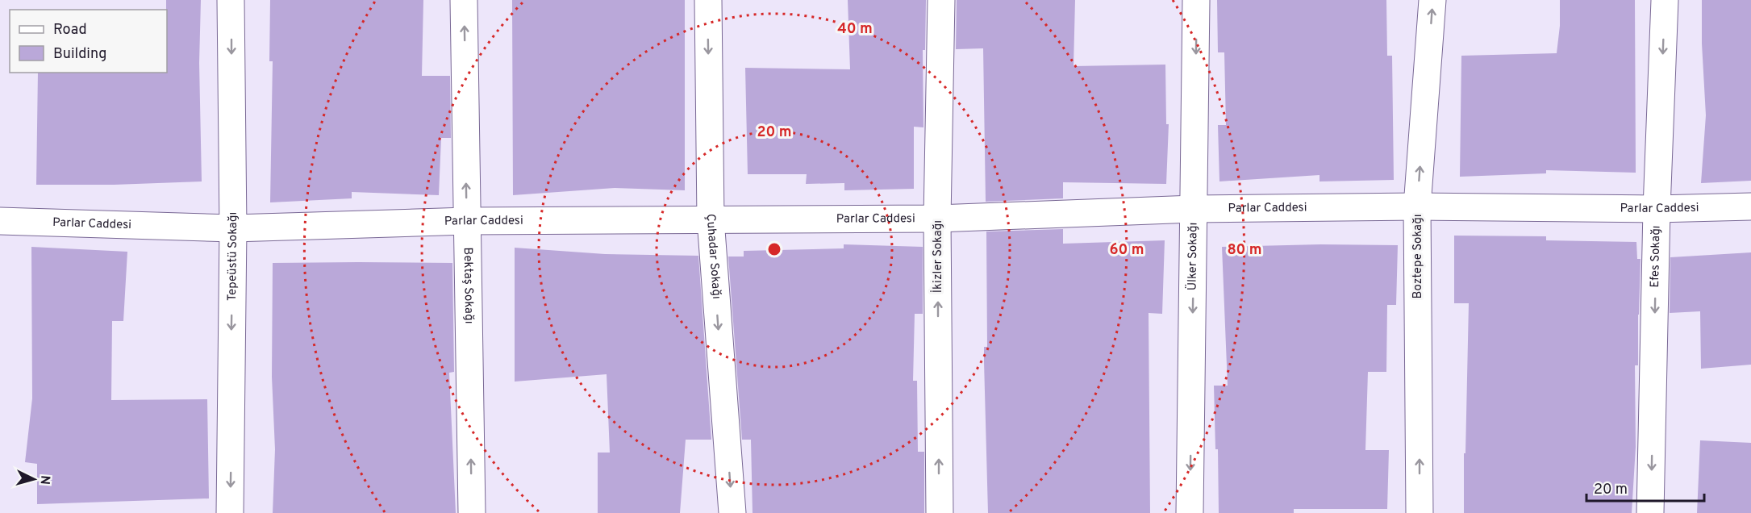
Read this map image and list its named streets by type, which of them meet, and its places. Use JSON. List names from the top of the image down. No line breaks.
{"streets":{"street":["Parlar Caddesi","Tepeüstü Sokağı","Çuhadar Sokağı","İkizler Sokağı","Ülker Sokağı","Boztepe Sokağı","Efes Sokağı","Bektaş Sokağı"]},"crossings":[["Parlar Caddesi","Tepeüstü Sokağı"],["Parlar Caddesi","Çuhadar Sokağı"],["Parlar Caddesi","İkizler Sokağı"],["Parlar Caddesi","Ülker Sokağı"],["Parlar Caddesi","Boztepe Sokağı"],["Parlar Caddesi","Efes Sokağı"],["Parlar Caddesi","Bektaş Sokağı"]],"one_way":["Tepeüstü Sokağı","Çuhadar Sokağı","İkizler Sokağı","Ülker Sokağı","Boztepe Sokağı","Efes Sokağı","Bektaş Sokağı"],"legend":["Road","Building"],"scale_bar":"20 m","north":"right","rings":["40 m","20 m","60 m","80 m"]}
